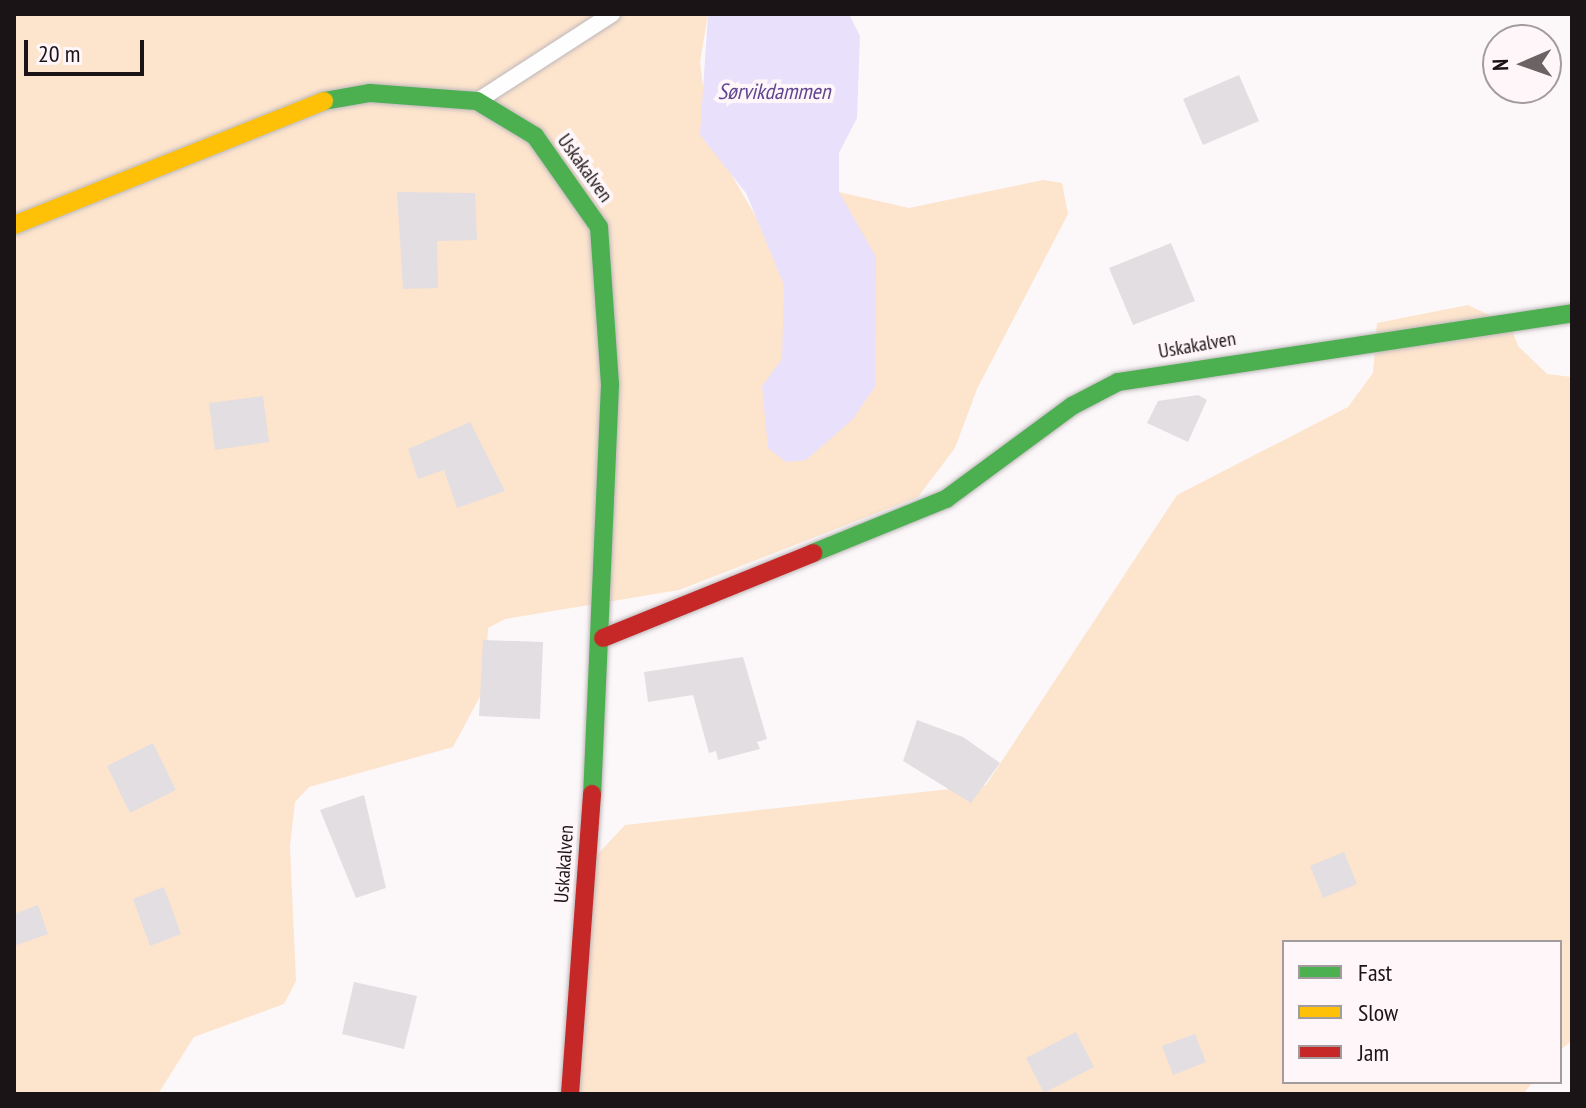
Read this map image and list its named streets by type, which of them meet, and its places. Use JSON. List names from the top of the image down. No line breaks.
{"streets":{"street":["Uskakalven"]},"water":["Sørvikdammen"],"legend":["Fast","Slow","Jam"],"scale_bar":"20 m","north":"left"}
